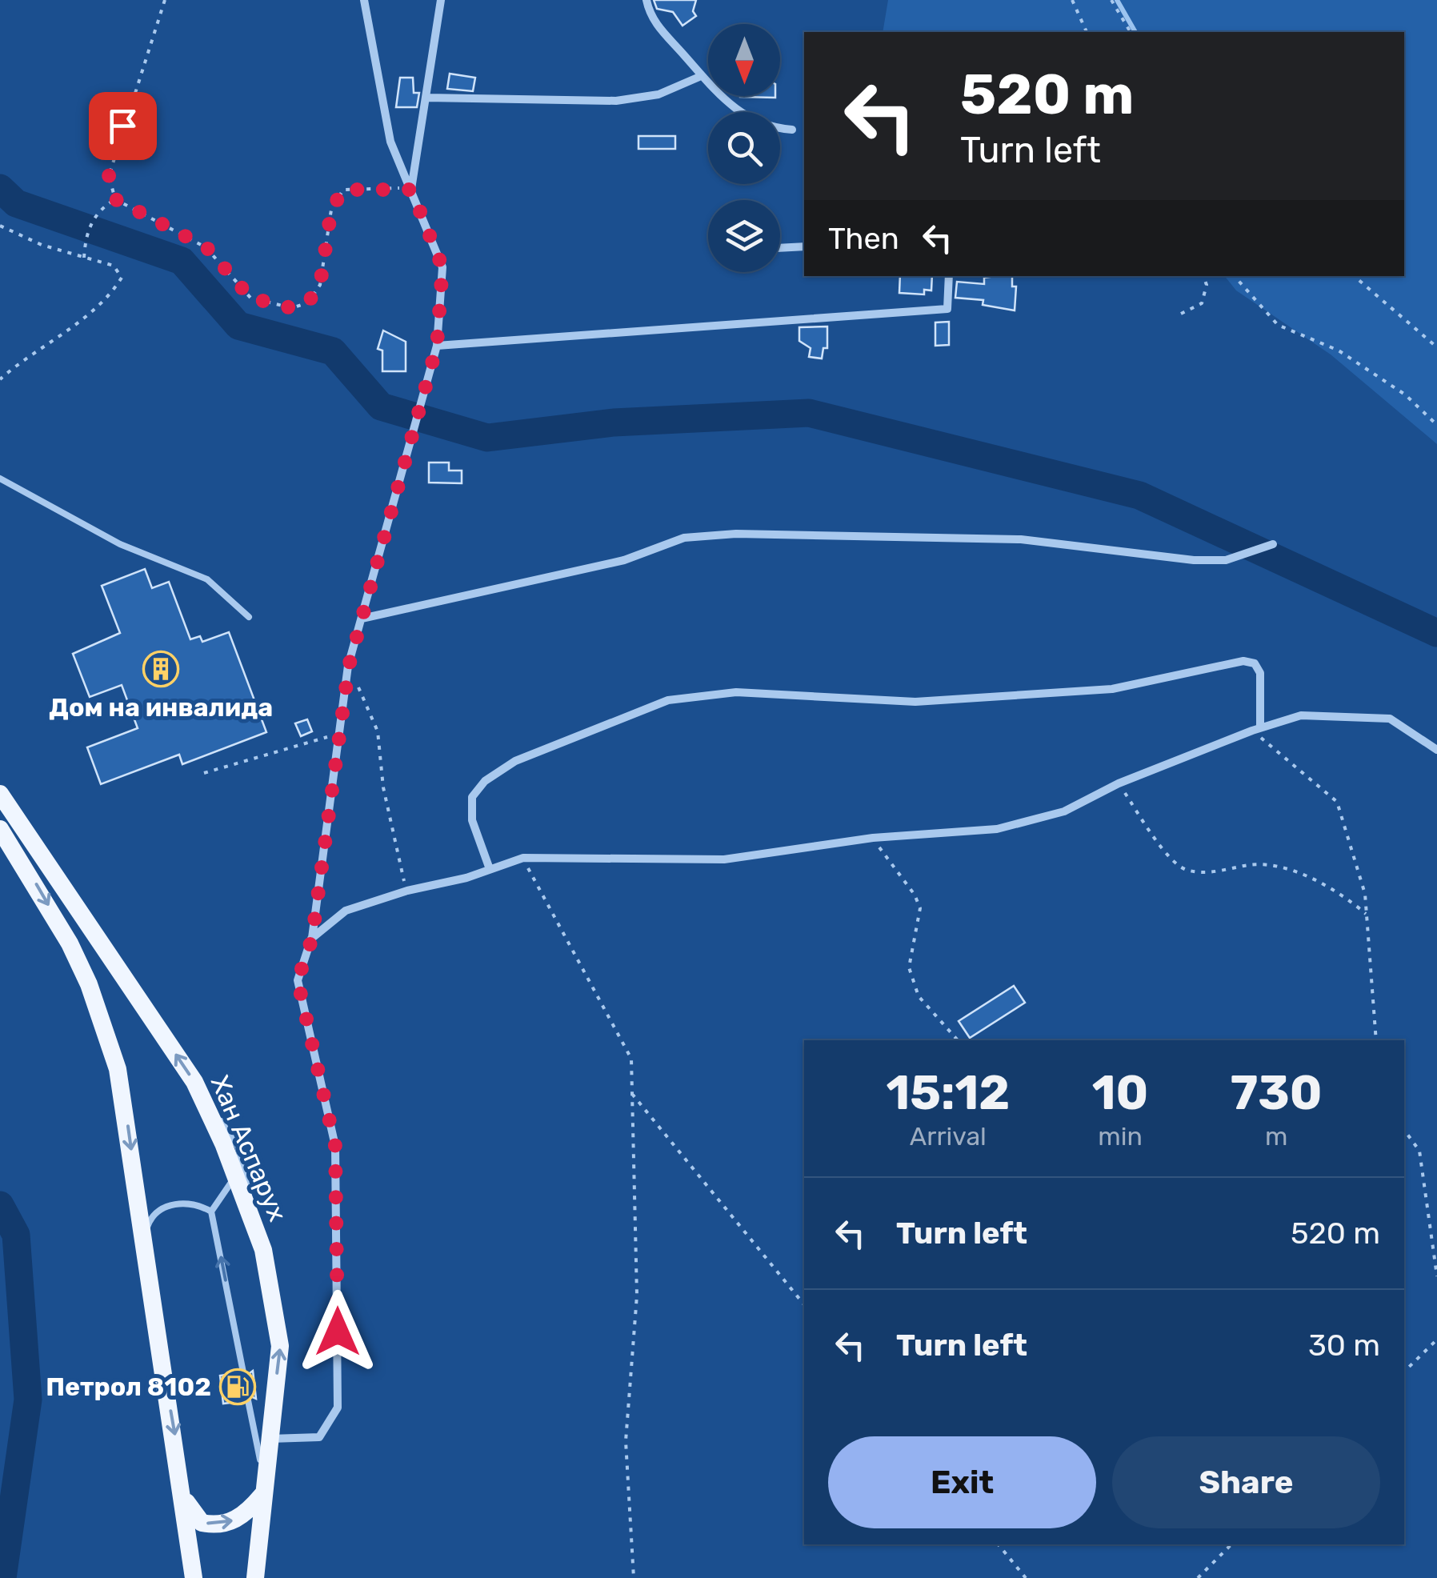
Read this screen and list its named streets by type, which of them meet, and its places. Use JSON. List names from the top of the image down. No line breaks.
{"streets":{"main road":["Хан Аспарух"]},"places":{"building":["Дом на инвалида"],"fuel station":["Петрол 8102"]},"north":"bottom","page":{"turn":["520 m","Turn left"],"then":"Then","eta":["15:12","Arrival","10","min","730","m"],"list":[{"name":"Turn left","value":"520 m"},{"name":"Turn left","value":"30 m"}],"buttons":["Exit","Share"]}}
